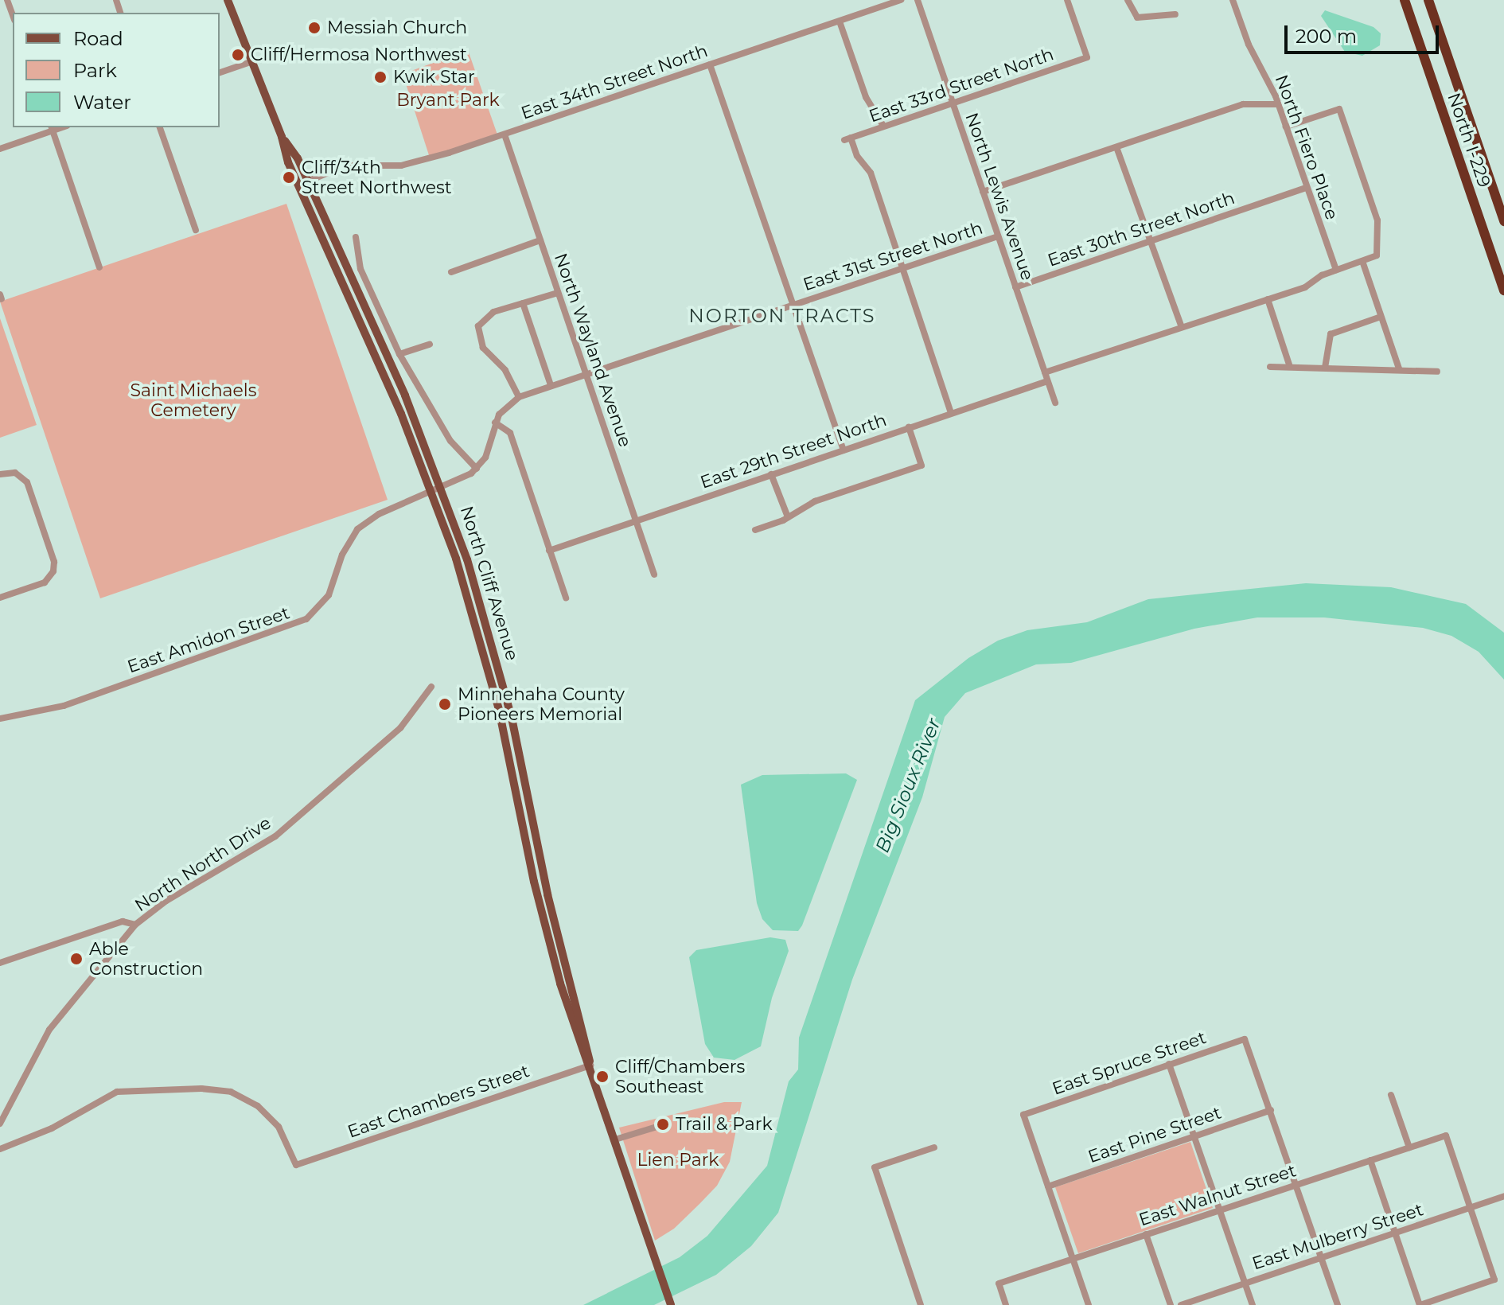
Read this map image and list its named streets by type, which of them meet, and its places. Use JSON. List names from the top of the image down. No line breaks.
{"streets":{"highway":["North I-229"],"main road":["North Cliff Avenue"],"street":["East 34th Street North","East 33rd Street North","North Fiero Place","North Lewis Avenue","East 30th Street North","East 31st Street North","North Wayland Avenue","East 29th Street North","East Amidon Street","North North Drive","East Spruce Street","East Chambers Street","East Pine Street","East Walnut Street","East Mulberry Street"]},"crossings":[["East 34th Street North","North Wayland Avenue"],["East 34th Street North","North Cliff Avenue"],["East 33rd Street North","North Lewis Avenue"],["East 33rd Street North","East 31st Street North"],["North Fiero Place","East 30th Street North"],["North Fiero Place","East 31st Street North"],["North Lewis Avenue","East 30th Street North"],["North Lewis Avenue","East 31st Street North"],["North Lewis Avenue","East 29th Street North"],["East 31st Street North","North Wayland Avenue"],["North Wayland Avenue","East 29th Street North"],["North Cliff Avenue","East Amidon Street"],["North Cliff Avenue","East Chambers Street"],["East Spruce Street","East Pine Street"],["East Walnut Street","East Mulberry Street"]],"districts":["NORTON TRACTS"],"water":["Big Sioux River"],"parks":["Bryant Park","Saint Michaels Cemetery","Lien Park"],"places":["Messiah Church","Cliff/Hermosa Northwest","Kwik Star","Cliff/34th Street Northwest","Minnehaha County Pioneers Memorial","Able Construction","Cliff/Chambers Southeast","Trail & Park"],"legend":["Road","Park","Water"],"scale_bar":"200 m"}
